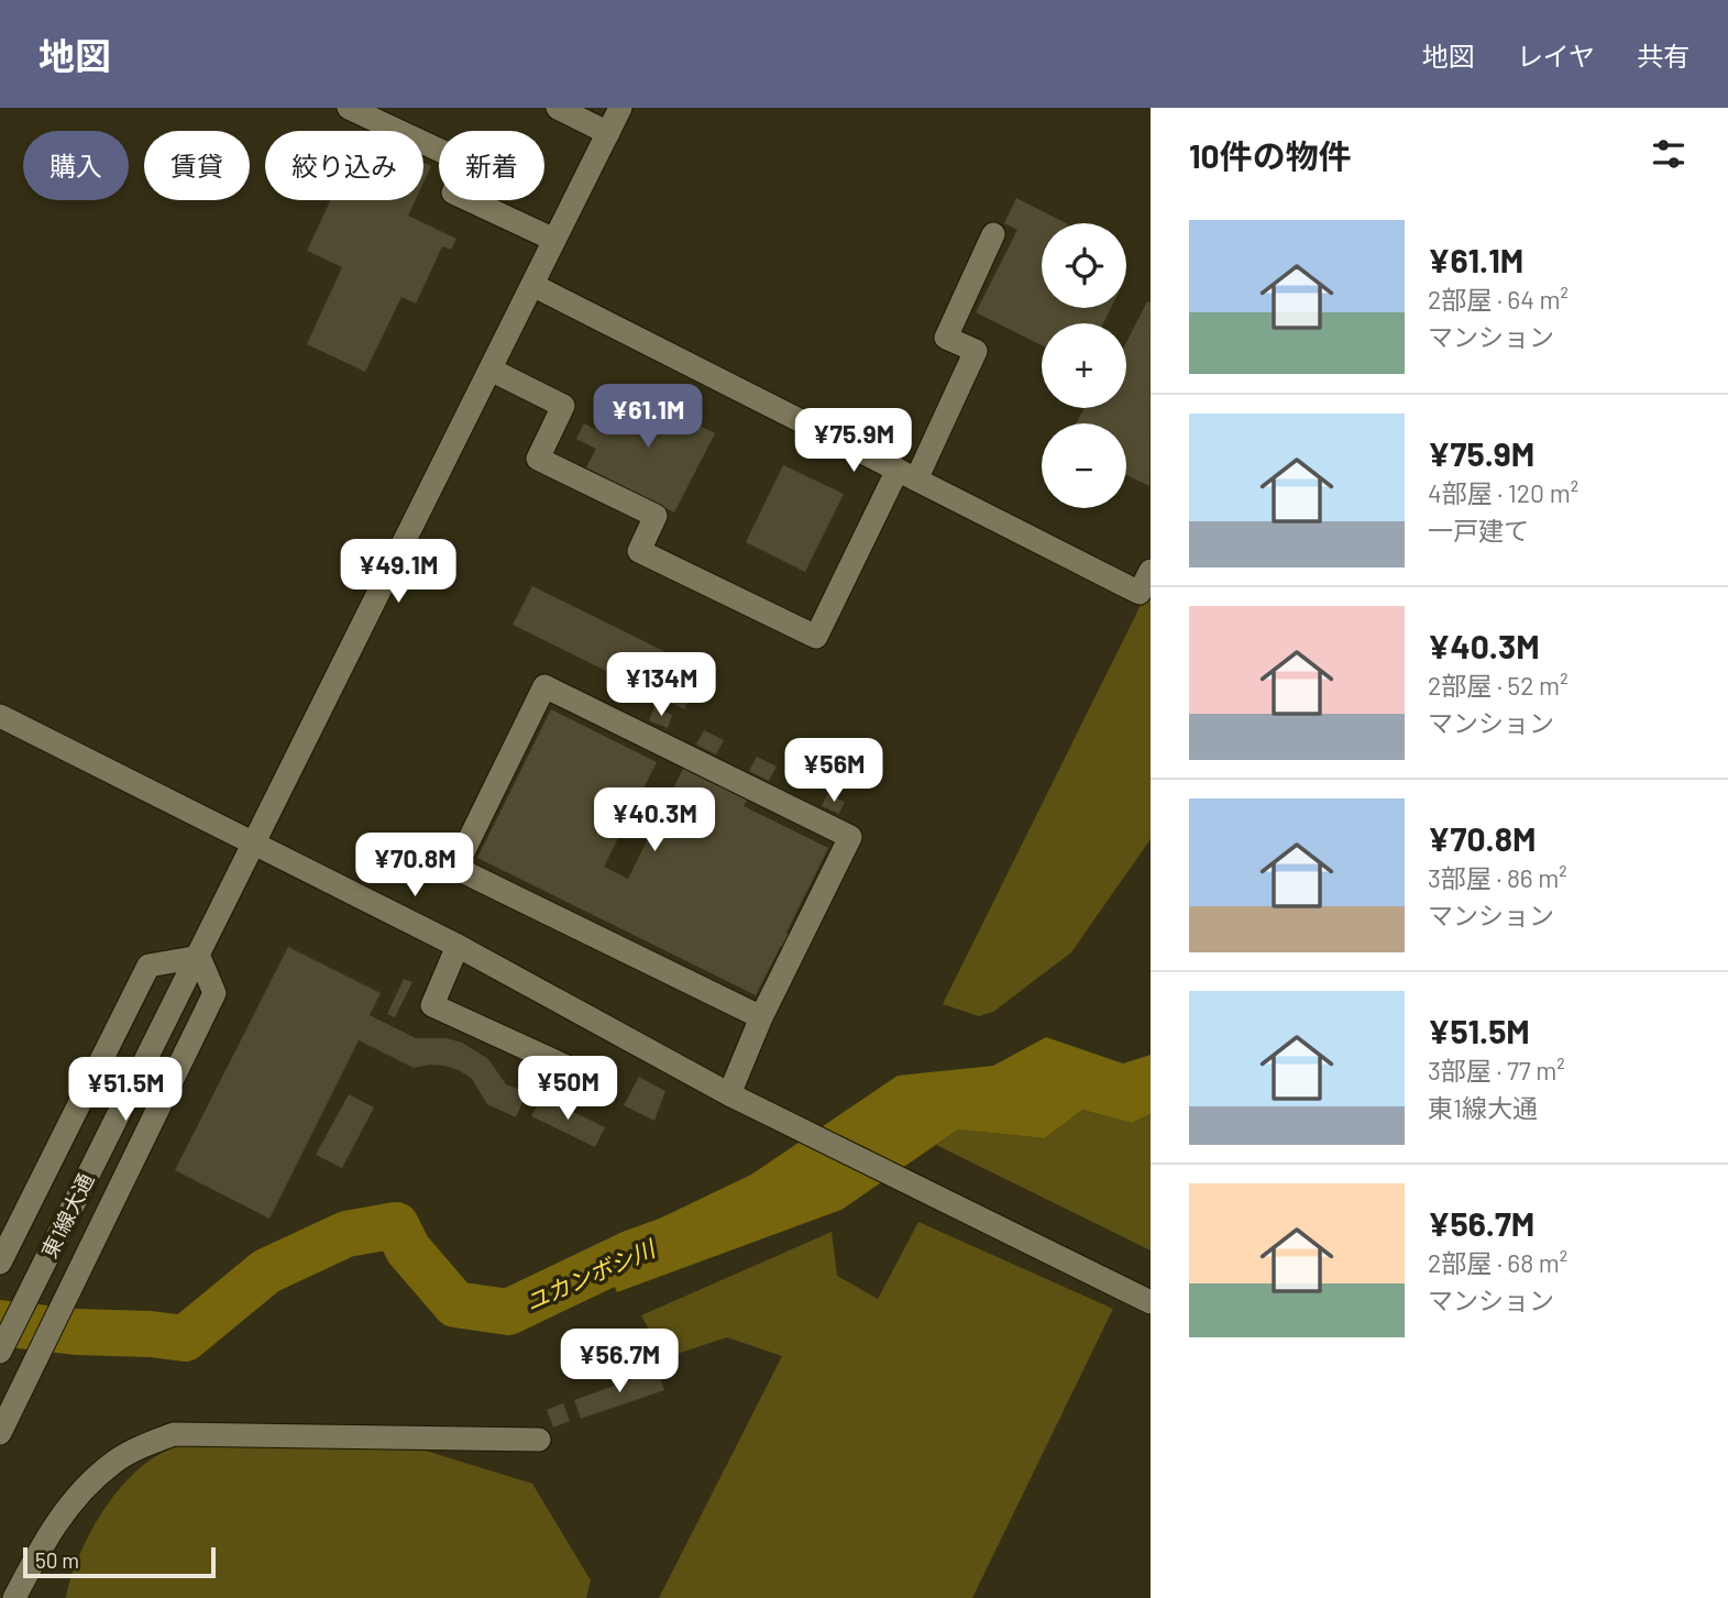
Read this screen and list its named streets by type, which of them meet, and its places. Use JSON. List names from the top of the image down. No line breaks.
{"streets":{"street":["東1線大通"]},"water":["ユカンボシ川"],"scale_bar":"50 m","page":{"header":"地図","nav":["地図","レイヤ","共有"],"heading":"10件の物件","chip":["購入","賃貸","絞り込み","新着"],"list":[{"name":"¥61.1M","note":"2部屋 · 64 m² · マンション"},{"name":"¥75.9M","note":"4部屋 · 120 m² · 一戸建て"},{"name":"¥40.3M","note":"2部屋 · 52 m² · マンション"},{"name":"¥70.8M","note":"3部屋 · 86 m² · マンション"},{"name":"¥51.5M","note":"3部屋 · 77 m² · 東1線大通"},{"name":"¥56.7M","note":"2部屋 · 68 m² · マンション"}],"map_buttons":["+","−"],"price":["¥61.1M","¥75.9M","¥49.1M","¥134M","¥56M","¥40.3M","¥70.8M","¥50M","¥51.5M","¥56.7M"],"scale":"50 m"}}
